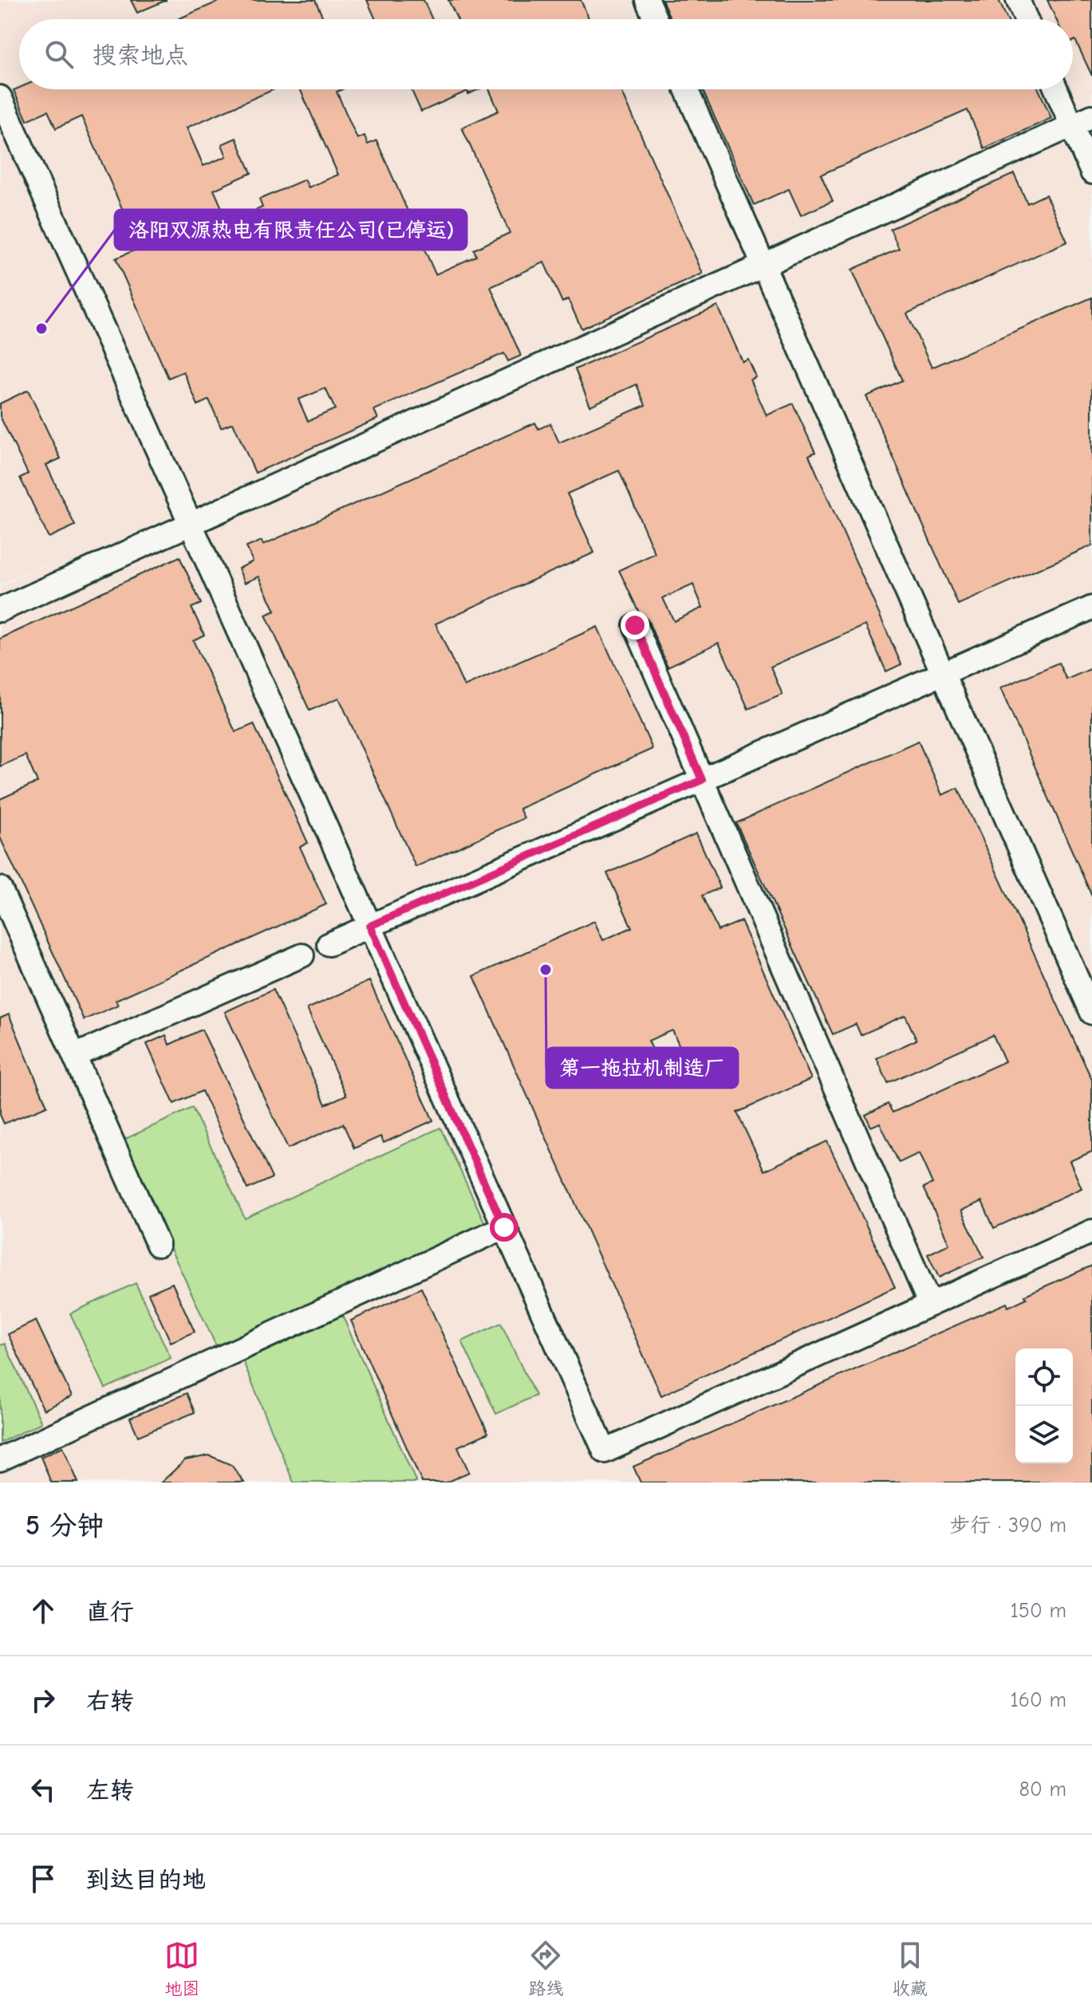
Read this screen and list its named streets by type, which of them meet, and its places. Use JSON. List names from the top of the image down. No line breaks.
{"places":["洛阳双源热电有限责任公司(已停运)","第一拖拉机制造厂"],"page":{"search":"搜索地点","heading":["5 分钟","步行 · 390 m"],"list":[["直行","150 m"],["右转","160 m"],["左转","80 m"],"到达目的地"],"nav":["地图","路线","收藏"]}}
